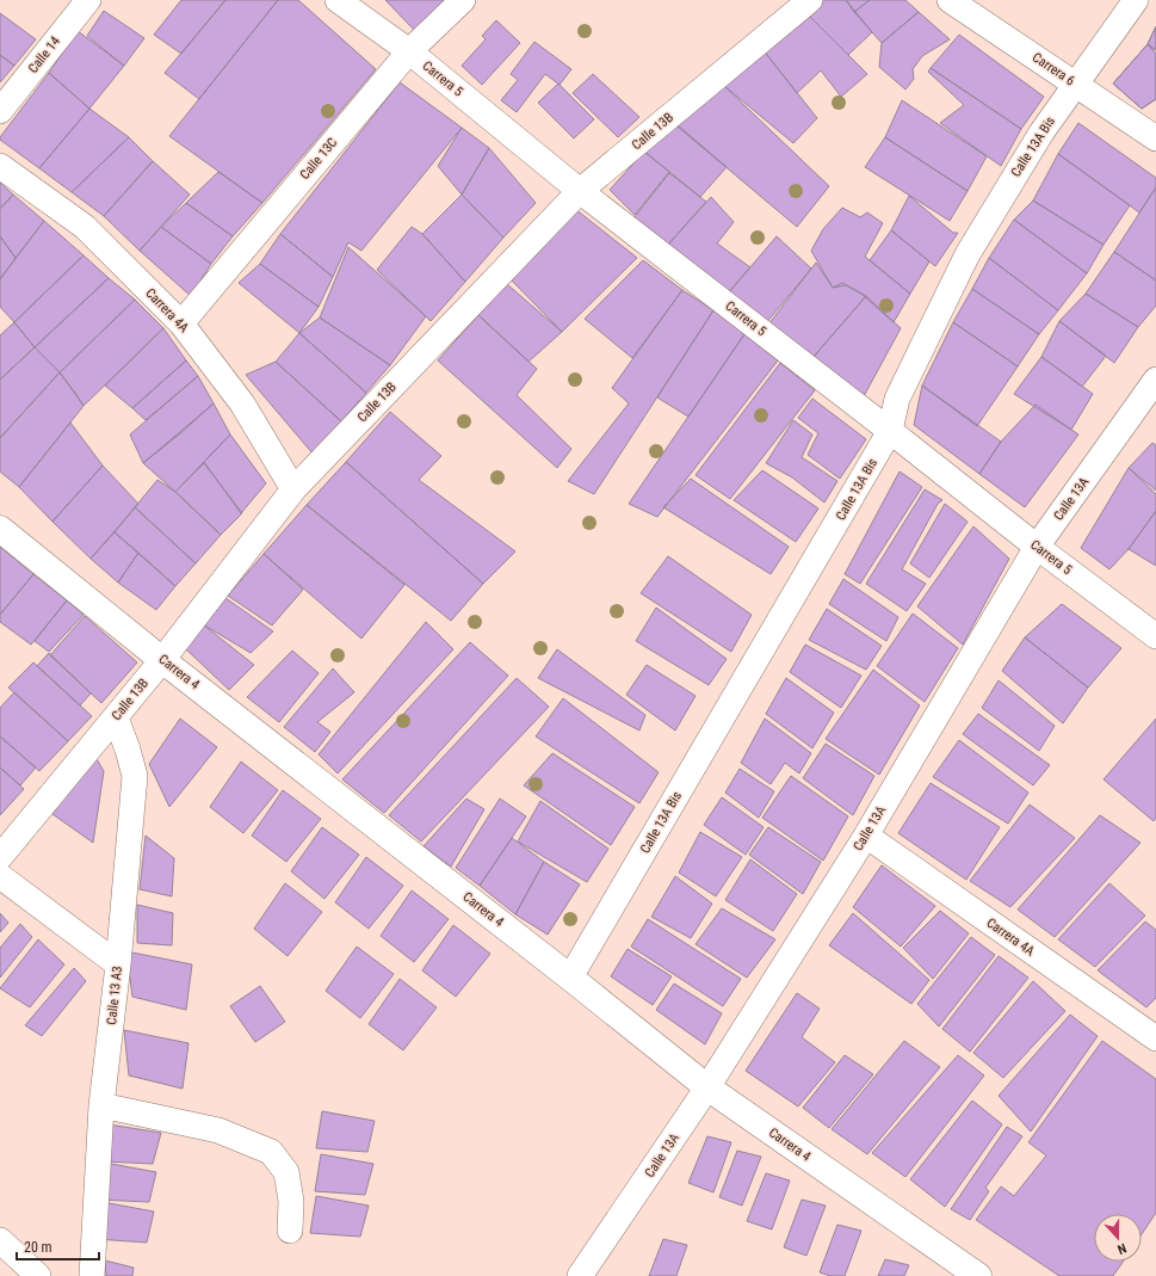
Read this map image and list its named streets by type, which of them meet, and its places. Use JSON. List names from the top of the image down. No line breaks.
{"streets":{"main road":["Carrera 4"],"street":["Calle 14","Carrera 6","Carrera 5","Calle 13B","Calle 13A Bis","Calle 13C","Carrera 4A","Calle 13A","Calle 13 A3"]},"crossings":[["Carrera 6","Calle 13A Bis"],["Carrera 5","Calle 13B"],["Carrera 5","Calle 13A Bis"],["Carrera 5","Calle 13C"],["Carrera 5","Calle 13A"],["Calle 13B","Carrera 4A"],["Calle 13B","Carrera 4"],["Calle 13B","Calle 13 A3"],["Calle 13A Bis","Carrera 4"],["Calle 13C","Carrera 4A"],["Carrera 4A","Calle 13A"],["Calle 13A","Carrera 4"]],"scale_bar":"20 m","north":"bottom"}
